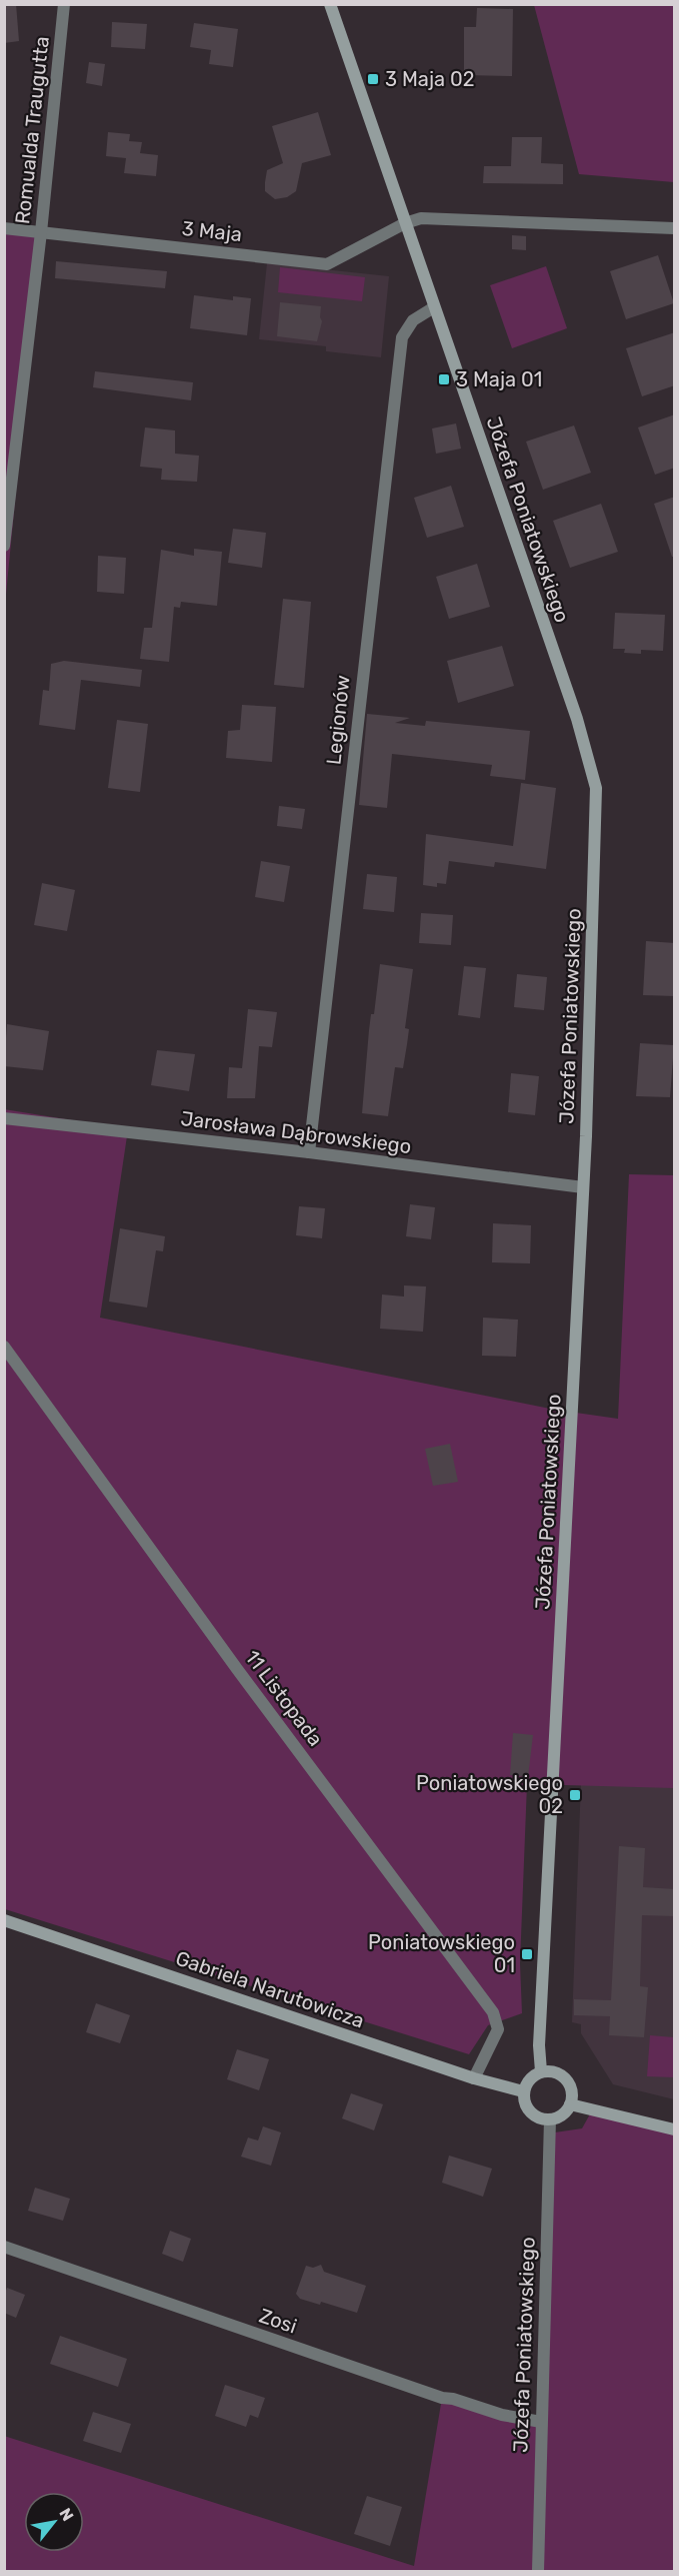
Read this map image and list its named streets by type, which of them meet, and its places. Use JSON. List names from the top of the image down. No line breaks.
{"streets":{"street":["Romualda Traugutta","3 Maja","Józefa Poniatowskiego","Legionów","Jarosława Dąbrowskiego","11 Listopada","Gabriela Narutowicza","Zosi"]},"crossings":[["Romualda Traugutta","3 Maja"],["3 Maja","Józefa Poniatowskiego"],["Józefa Poniatowskiego","Legionów"],["Józefa Poniatowskiego","Jarosława Dąbrowskiego"],["Józefa Poniatowskiego","Gabriela Narutowicza"],["Józefa Poniatowskiego","Zosi"],["Legionów","Jarosława Dąbrowskiego"],["11 Listopada","Gabriela Narutowicza"]],"places":{"transit":["3 Maja 02","3 Maja 01","Poniatowskiego 02","Poniatowskiego 01"]},"north":"top right"}
